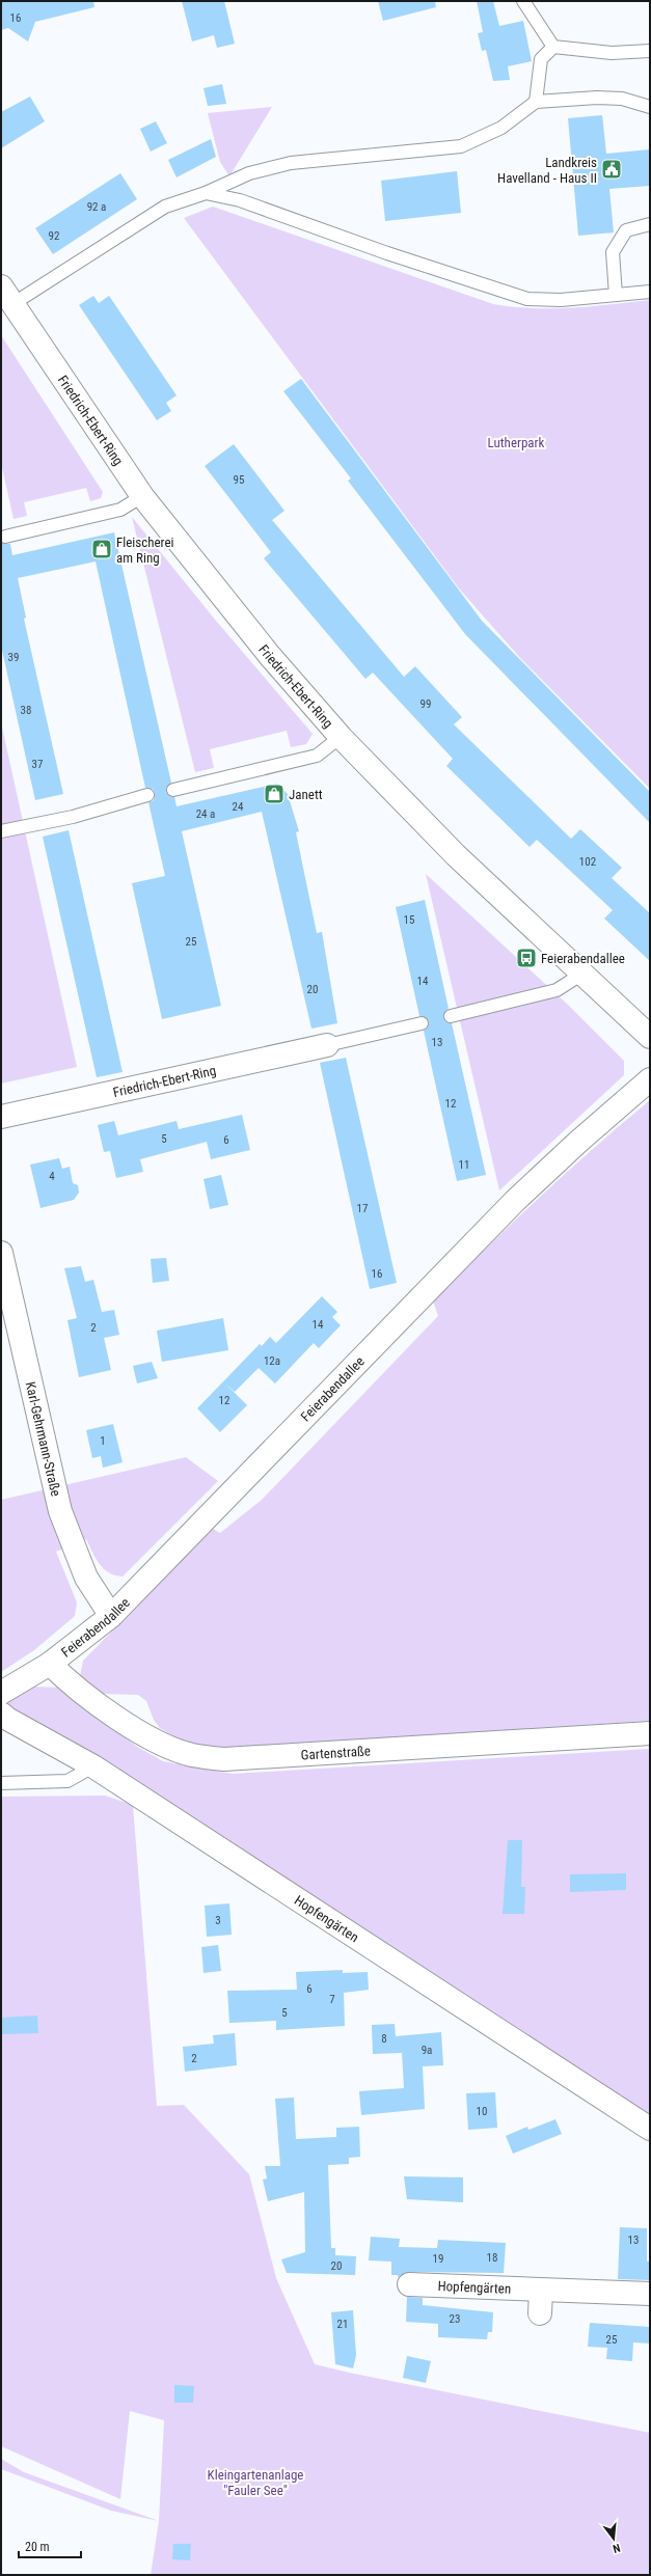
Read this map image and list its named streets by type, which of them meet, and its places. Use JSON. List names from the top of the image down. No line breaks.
{"streets":{"street":["Friedrich-Ebert-Ring","Feierabendallee","Karl-Gehrmann-Straße","Gartenstraße","Hopfengärten"]},"crossings":[["Feierabendallee","Karl-Gehrmann-Straße"],["Feierabendallee","Gartenstraße"]],"parks":["Lutherpark","Kleingartenanlage \"Fauler See\""],"places":{"public building":["Landkreis Havelland - Haus II"],"shop":["Fleischerei am Ring","Janett"],"bus stop":["Feierabendallee"]},"house_numbers":["16","92 a","92","95","39","99","38","37","24","24 a","102","15","25","14","20","13","12","5","6","11","4","17","16","14","2","12a","12","1","3","6","7","5","8","9a","2","10","13","18","19","20","23","21","25"],"scale_bar":"20 m","north":"bottom"}
